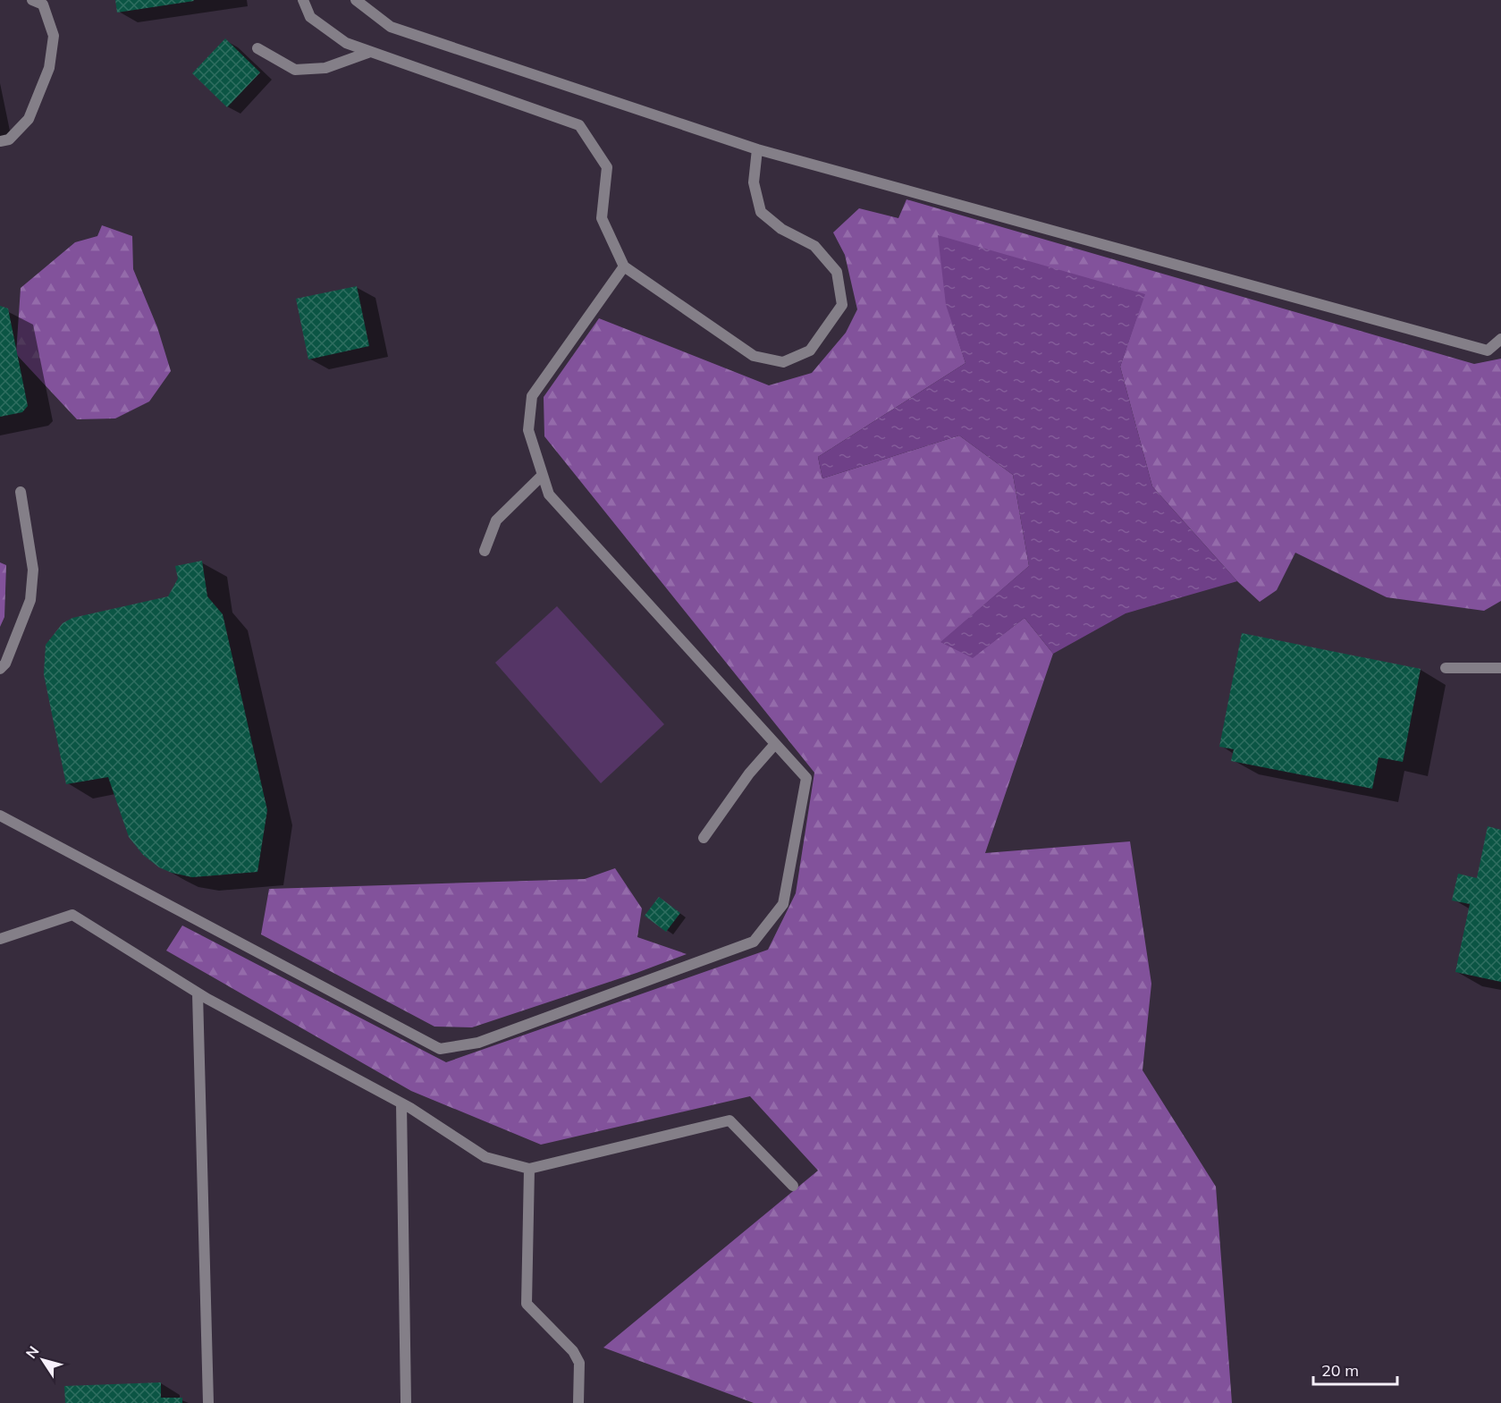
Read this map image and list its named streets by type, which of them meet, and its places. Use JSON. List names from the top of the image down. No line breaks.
{"scale_bar":"20 m","north":"top left"}
